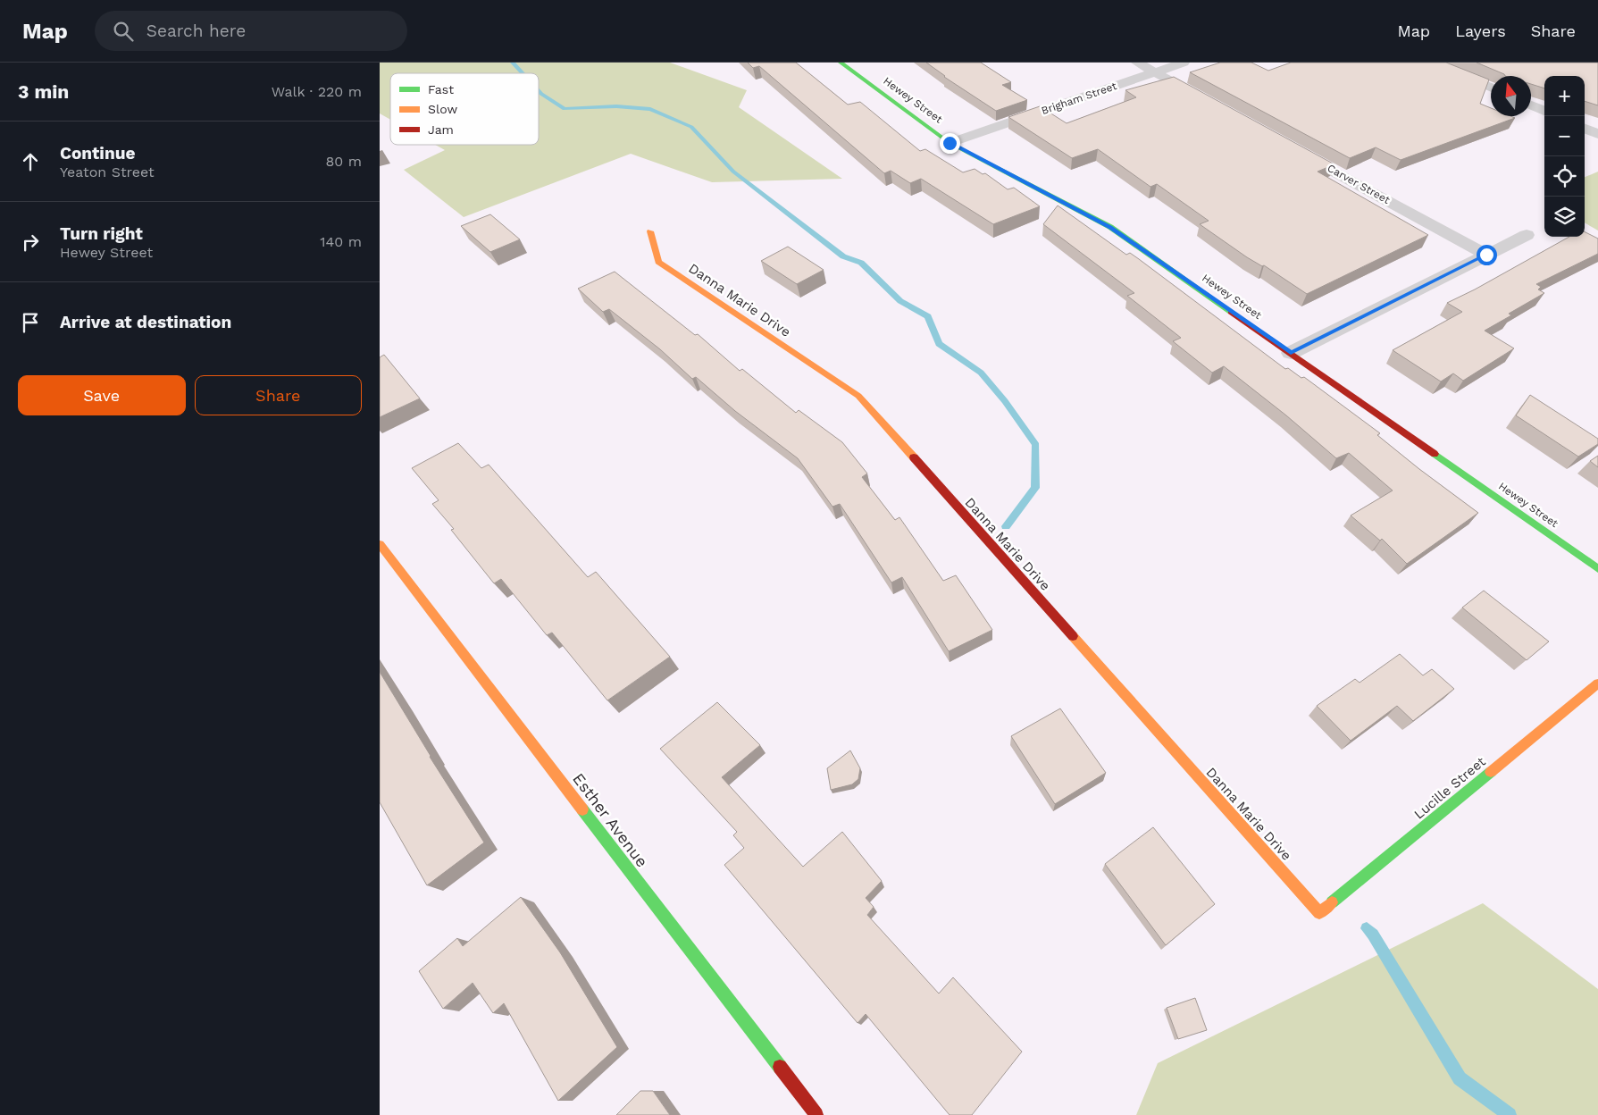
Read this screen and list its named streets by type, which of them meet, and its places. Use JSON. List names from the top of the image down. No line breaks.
{"streets":{"street":["Brigham Street","Hewey Street","Carver Street","Danna Marie Drive","Lucille Street","Esther Avenue"]},"crossings":[["Brigham Street","Hewey Street"],["Danna Marie Drive","Lucille Street"]],"legend":["Fast","Slow","Jam"],"north":"top","page":{"header":"Map","search":"Search here","nav":["Map","Layers","Share"],"heading":["3 min","Walk · 220 m"],"map_buttons":["+","−"],"list":[["Continue","Yeaton Street","80 m"],["Turn right","Hewey Street","140 m"],"Arrive at destination"],"buttons":["Save","Share"]}}
